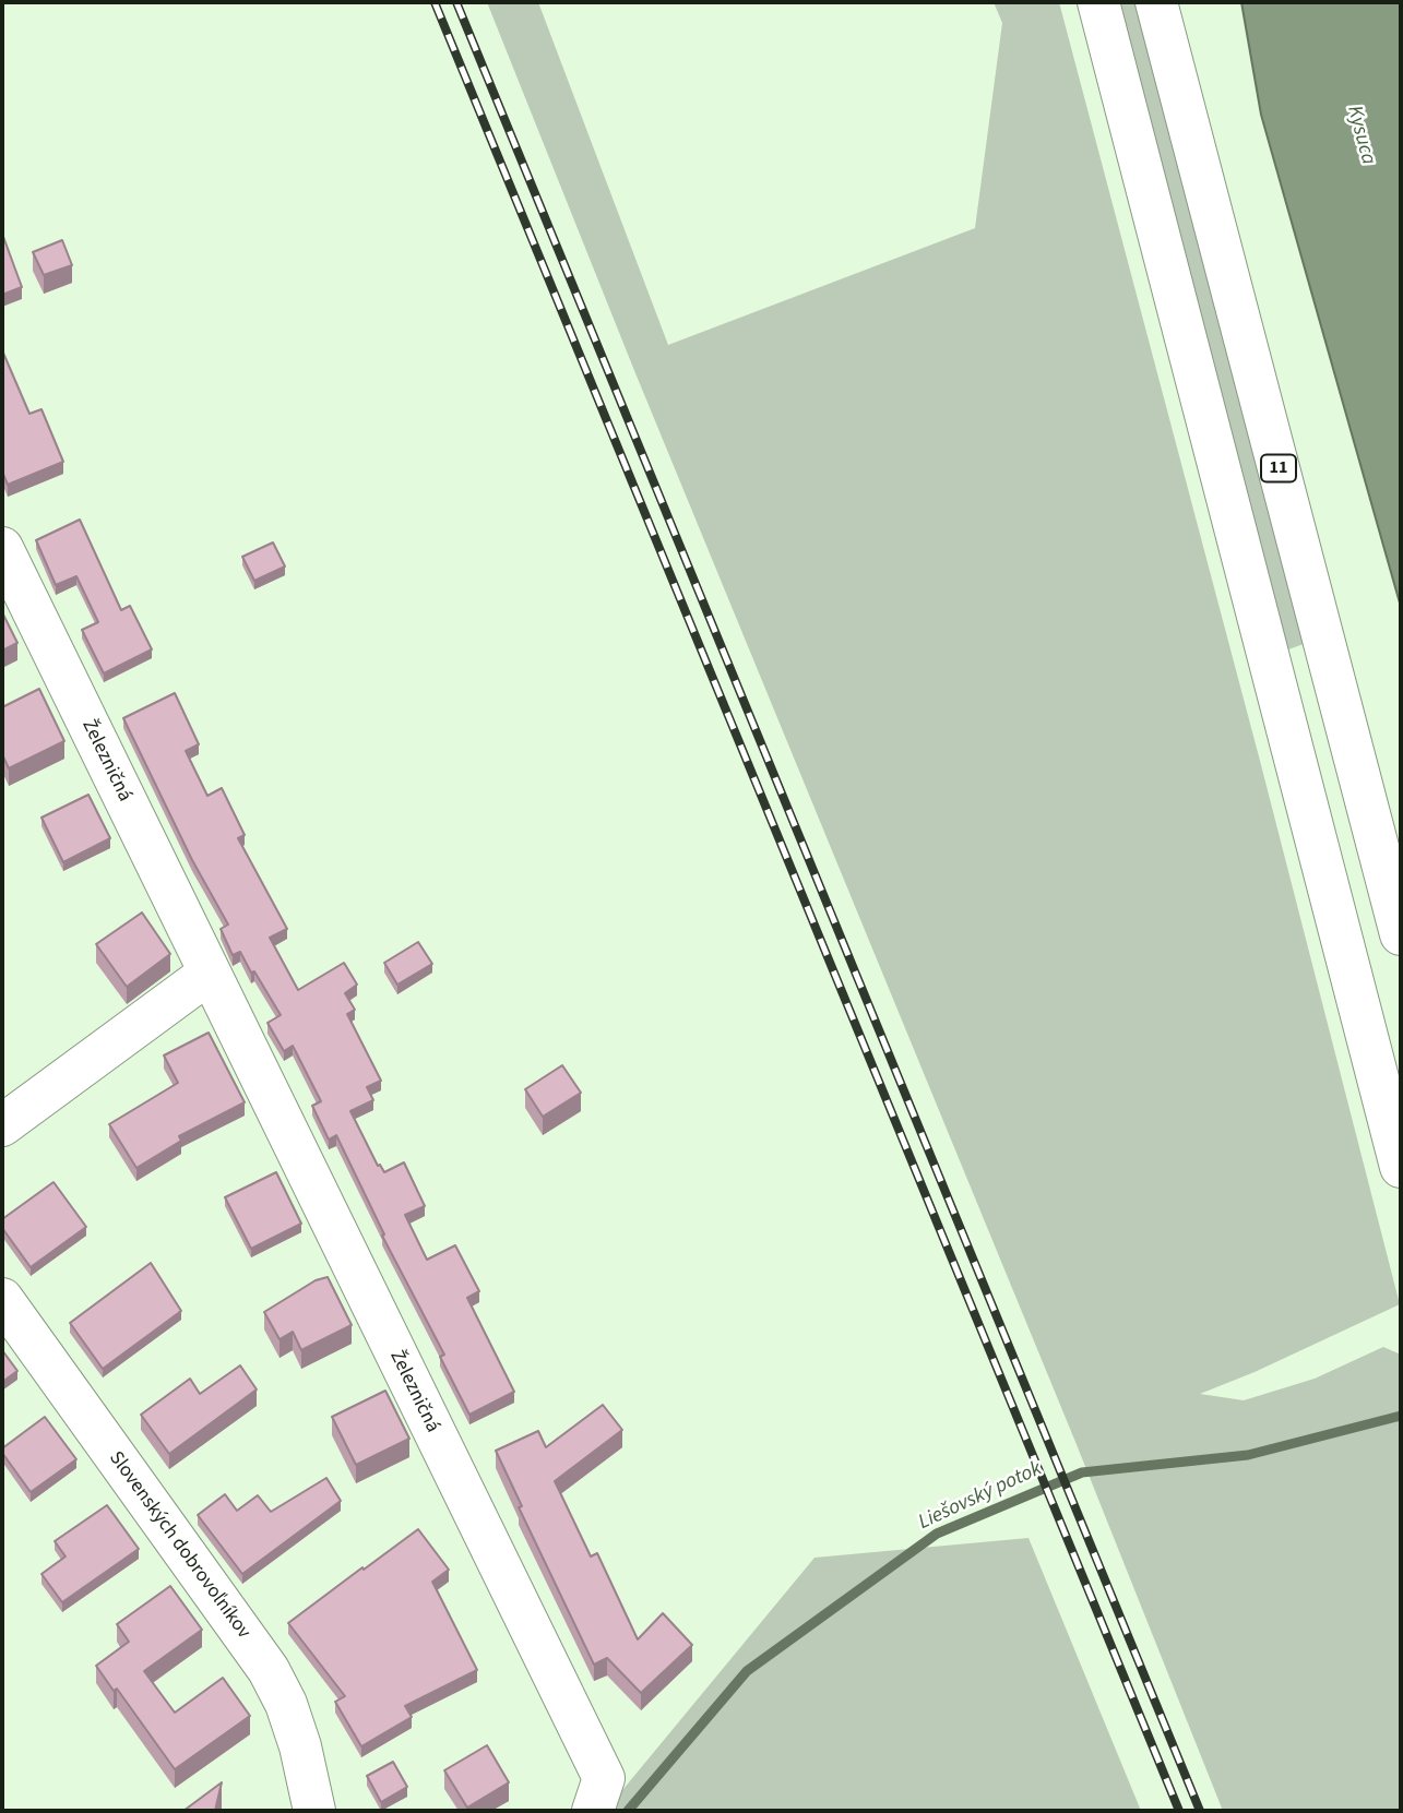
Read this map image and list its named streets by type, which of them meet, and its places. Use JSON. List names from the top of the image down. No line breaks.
{"streets":{"street":["11","Železničná","Slovenských dobrovoľníkov"]},"water":["Kysuca","Liešovský potok"]}
